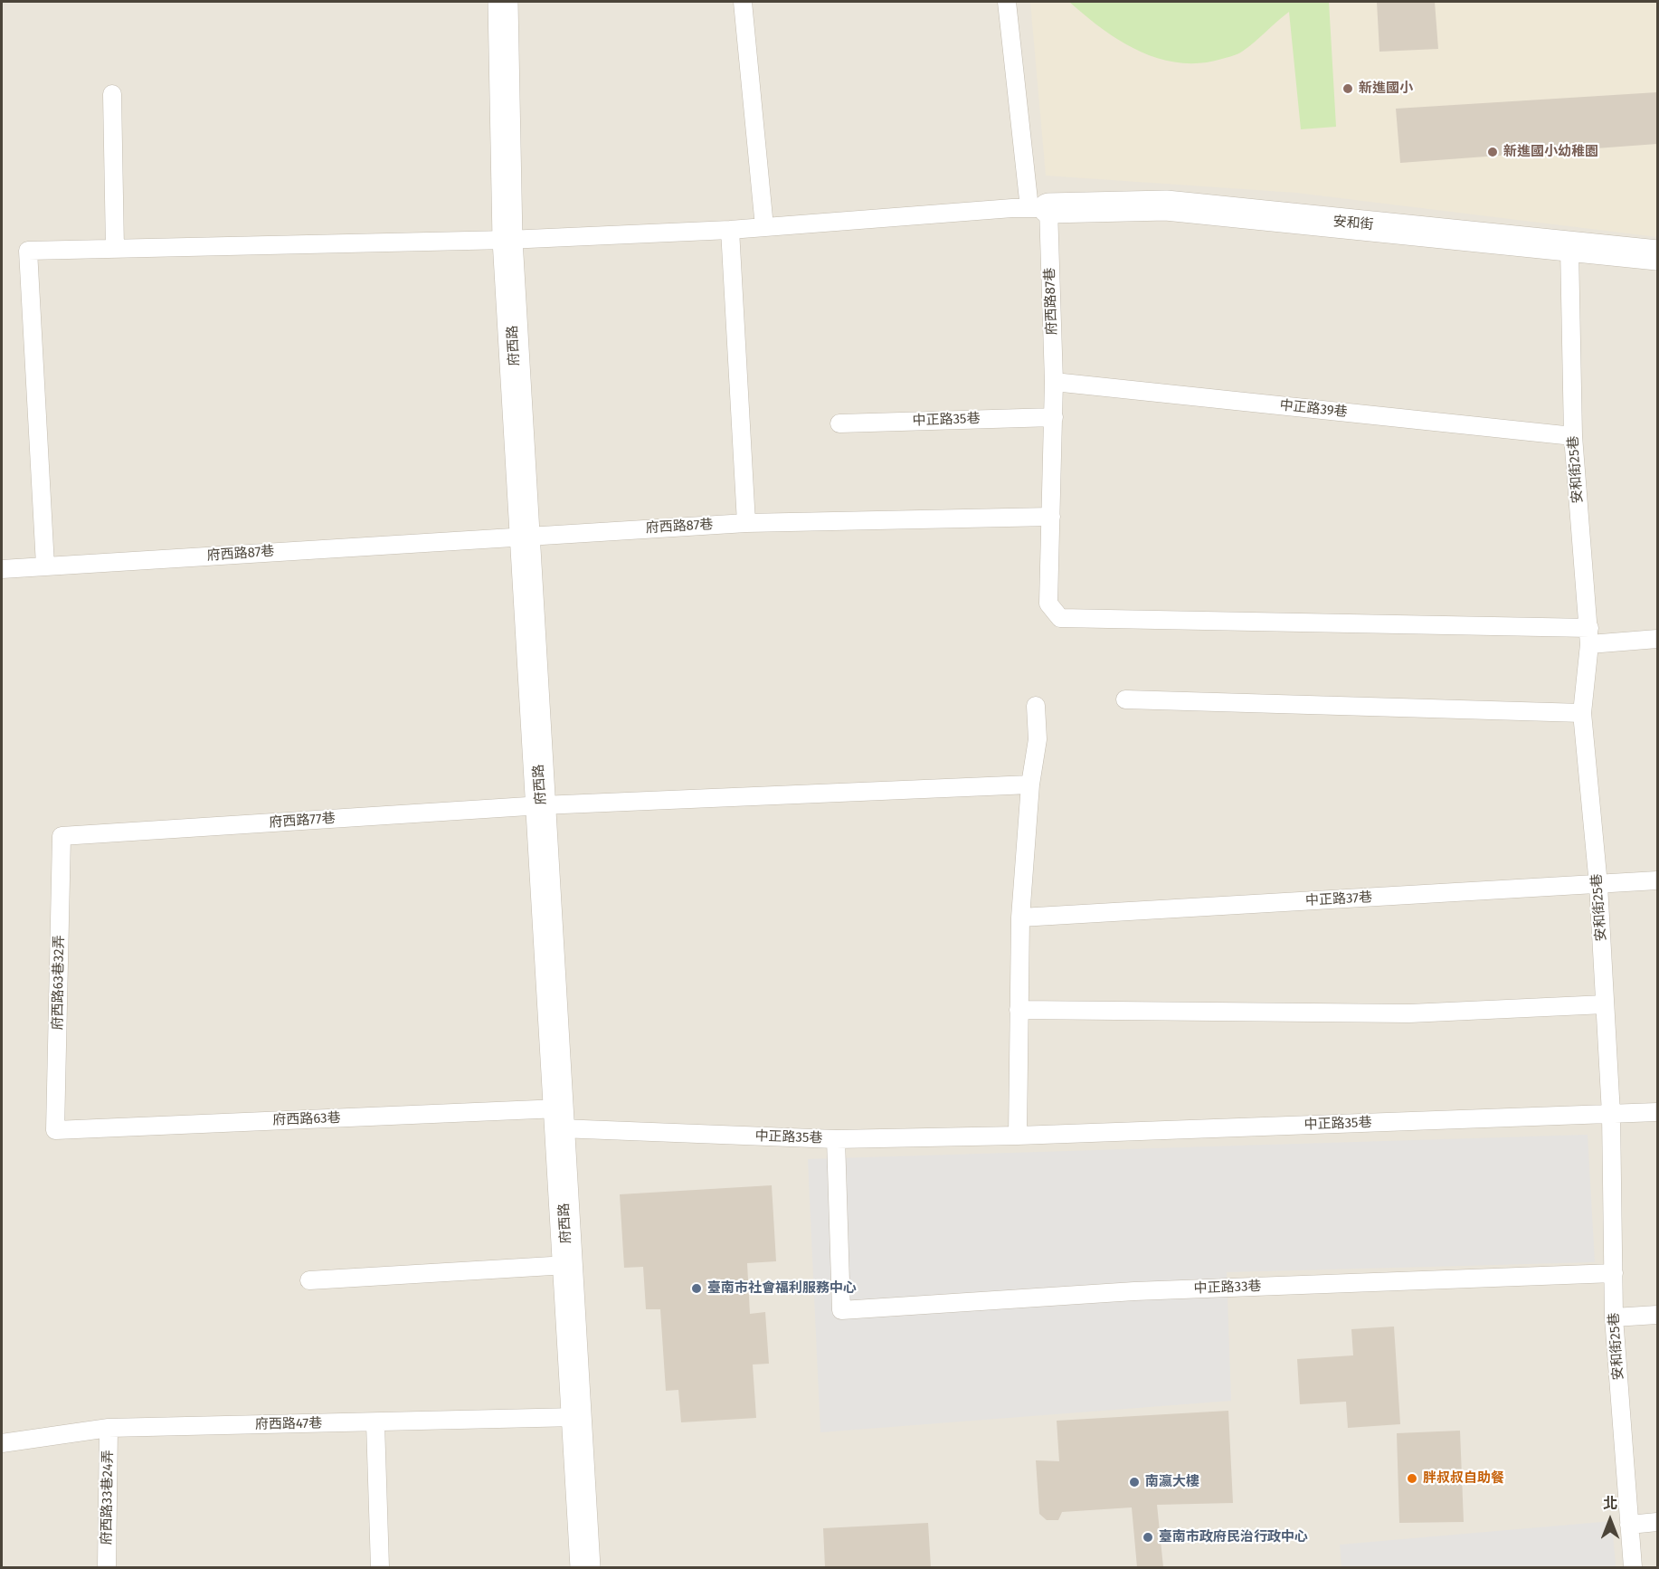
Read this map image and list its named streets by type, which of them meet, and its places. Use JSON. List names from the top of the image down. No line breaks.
{"streets":{"street":["安和街","府西路"],"lane":["府西路87巷","中正路39巷","中正路35巷","安和街25巷","府西路77巷","中正路37巷","府西路63巷32弄","府西路63巷","中正路33巷","府西路47巷","府西路33巷24弄"]},"crossings":[["安和街","府西路87巷"],["安和街","安和街25巷"],["府西路87巷","府西路"],["府西路87巷","中正路39巷"],["府西路87巷","中正路35巷"],["府西路","中正路35巷"],["府西路","府西路77巷"],["府西路","府西路63巷"],["府西路","府西路47巷"],["中正路39巷","安和街25巷"],["中正路35巷","安和街25巷"],["中正路35巷","府西路63巷"],["中正路35巷","中正路33巷"],["安和街25巷","中正路37巷"],["安和街25巷","中正路33巷"],["府西路77巷","府西路63巷32弄"],["府西路63巷32弄","府西路63巷"],["府西路47巷","府西路33巷24弄"]],"places":["新進國小","新進國小幼稚園","臺南市社會福利服務中心","胖叔叔自助餐","南瀛大樓","臺南市政府民治行政中心"],"north":"top"}
